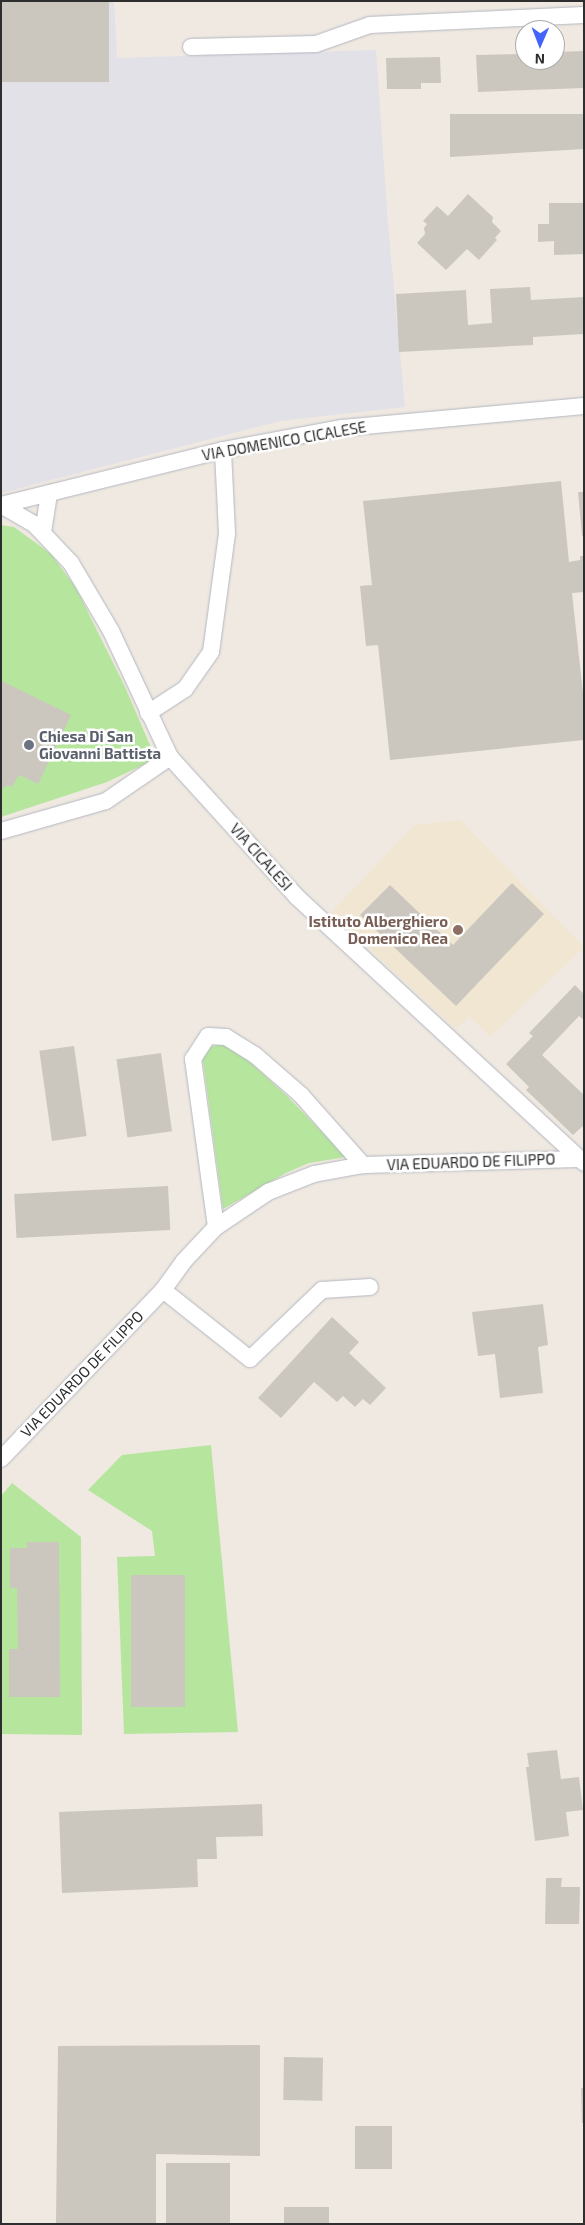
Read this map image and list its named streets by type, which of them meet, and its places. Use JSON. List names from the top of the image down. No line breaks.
{"streets":{"street":["VIA DOMENICO CICALESE","VIA CICALESI","VIA EDUARDO DE FILIPPO"]},"crossings":[["VIA DOMENICO CICALESE","VIA CICALESI"],["VIA CICALESI","VIA EDUARDO DE FILIPPO"]],"places":["Chiesa Di San Giovanni Battista","Istituto Alberghiero Domenico Rea"],"north":"bottom"}
